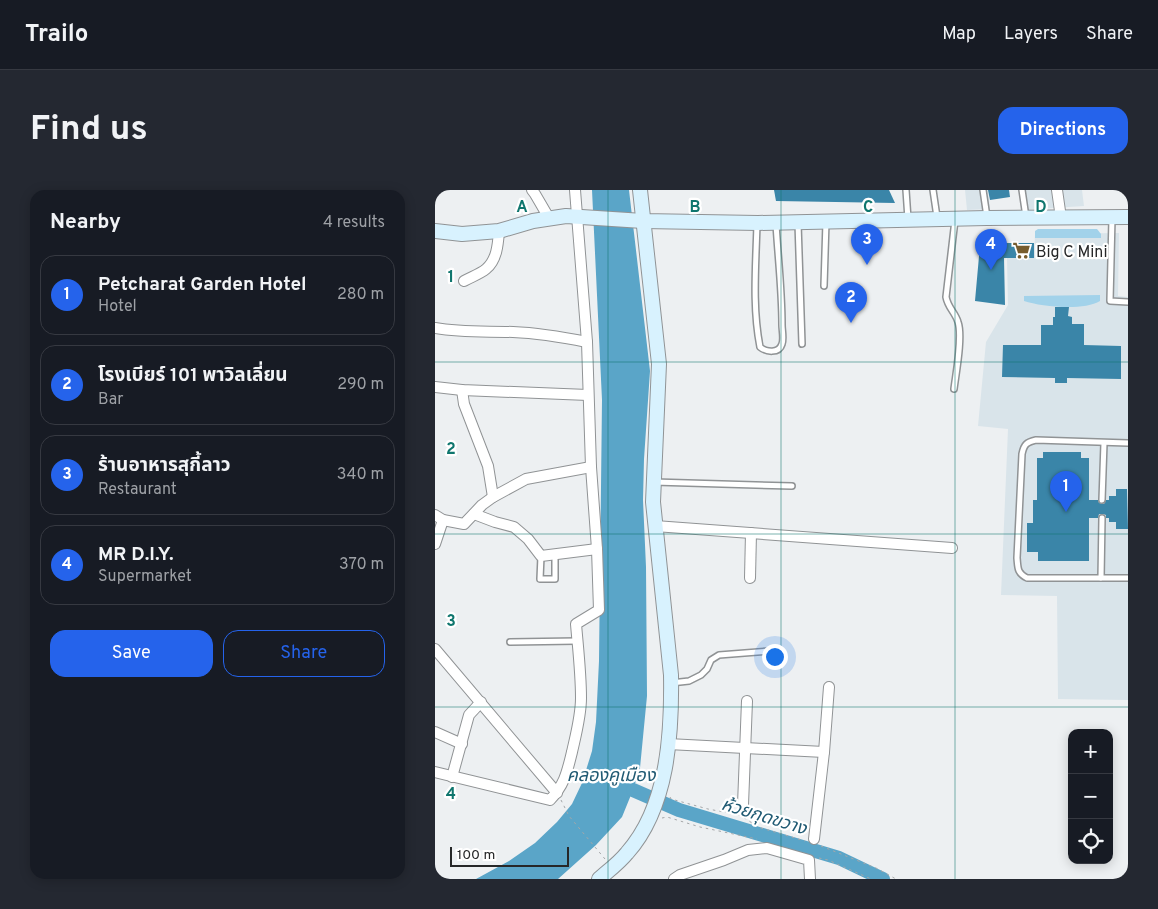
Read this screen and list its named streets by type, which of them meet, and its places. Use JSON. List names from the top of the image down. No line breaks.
{"water":["คลองคูเมือง","ห้วยกุดขวาง"],"places":{"supermarket":["Big C Mini"]},"scale_bar":"100 m","page":{"header":"Trailo","nav":["Map","Layers","Share"],"buttons":["Directions",["Save","Share"]],"title":"Find us","heading":["Nearby","4 results"],"pins":["3","4","2","1"],"list":[{"mark":"1","name":"Petcharat Garden Hotel","note":"Hotel","value":"280 m"},{"mark":"2","name":"โรงเบียร์ 101 พาวิลเลี่ยน","note":"Bar","value":"290 m"},{"mark":"3","name":"ร้านอาหารสุกี้ลาว","note":"Restaurant","value":"340 m"},{"mark":"4","name":"MR D.I.Y.","note":"Supermarket","value":"370 m"}],"map_buttons":["+","−"],"scale":"100 m"},"grid":{"columns":["A","B","C","D"],"rows":["1","2","3","4"]}}
